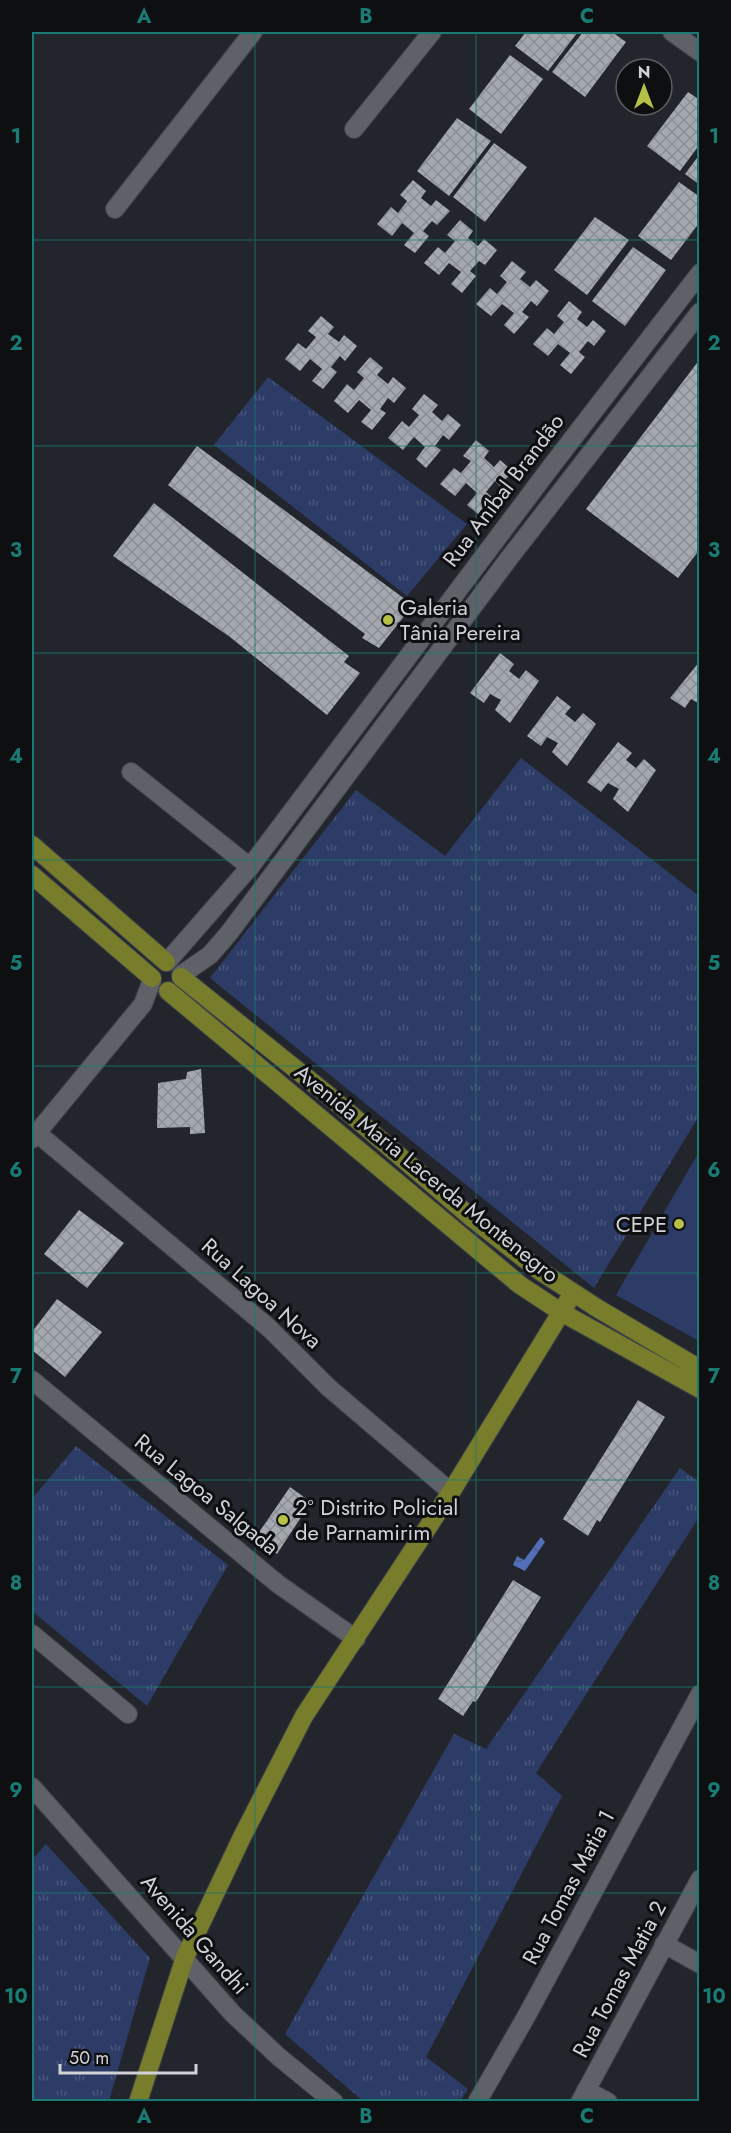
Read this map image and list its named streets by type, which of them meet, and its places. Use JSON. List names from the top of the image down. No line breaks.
{"streets":{"main road":["Avenida Maria Lacerda Montenegro"],"street":["Rua Aníbal Brandão","Rua Lagoa Nova","Rua Lagoa Salgada","Rua Tomas Matia 1","Avenida Gandhi","Rua Tomas Matia 2"]},"crossings":[["Rua Aníbal Brandão","Avenida Maria Lacerda Montenegro"]],"places":["Galeria Tânia Pereira","CEPE","2º Distrito Policial de Parnamirim"],"scale_bar":"50 m","north":"top","grid":{"columns":["A","B","C"],"rows":["1","2","3","4","5","6","7","8","9","10"]}}
